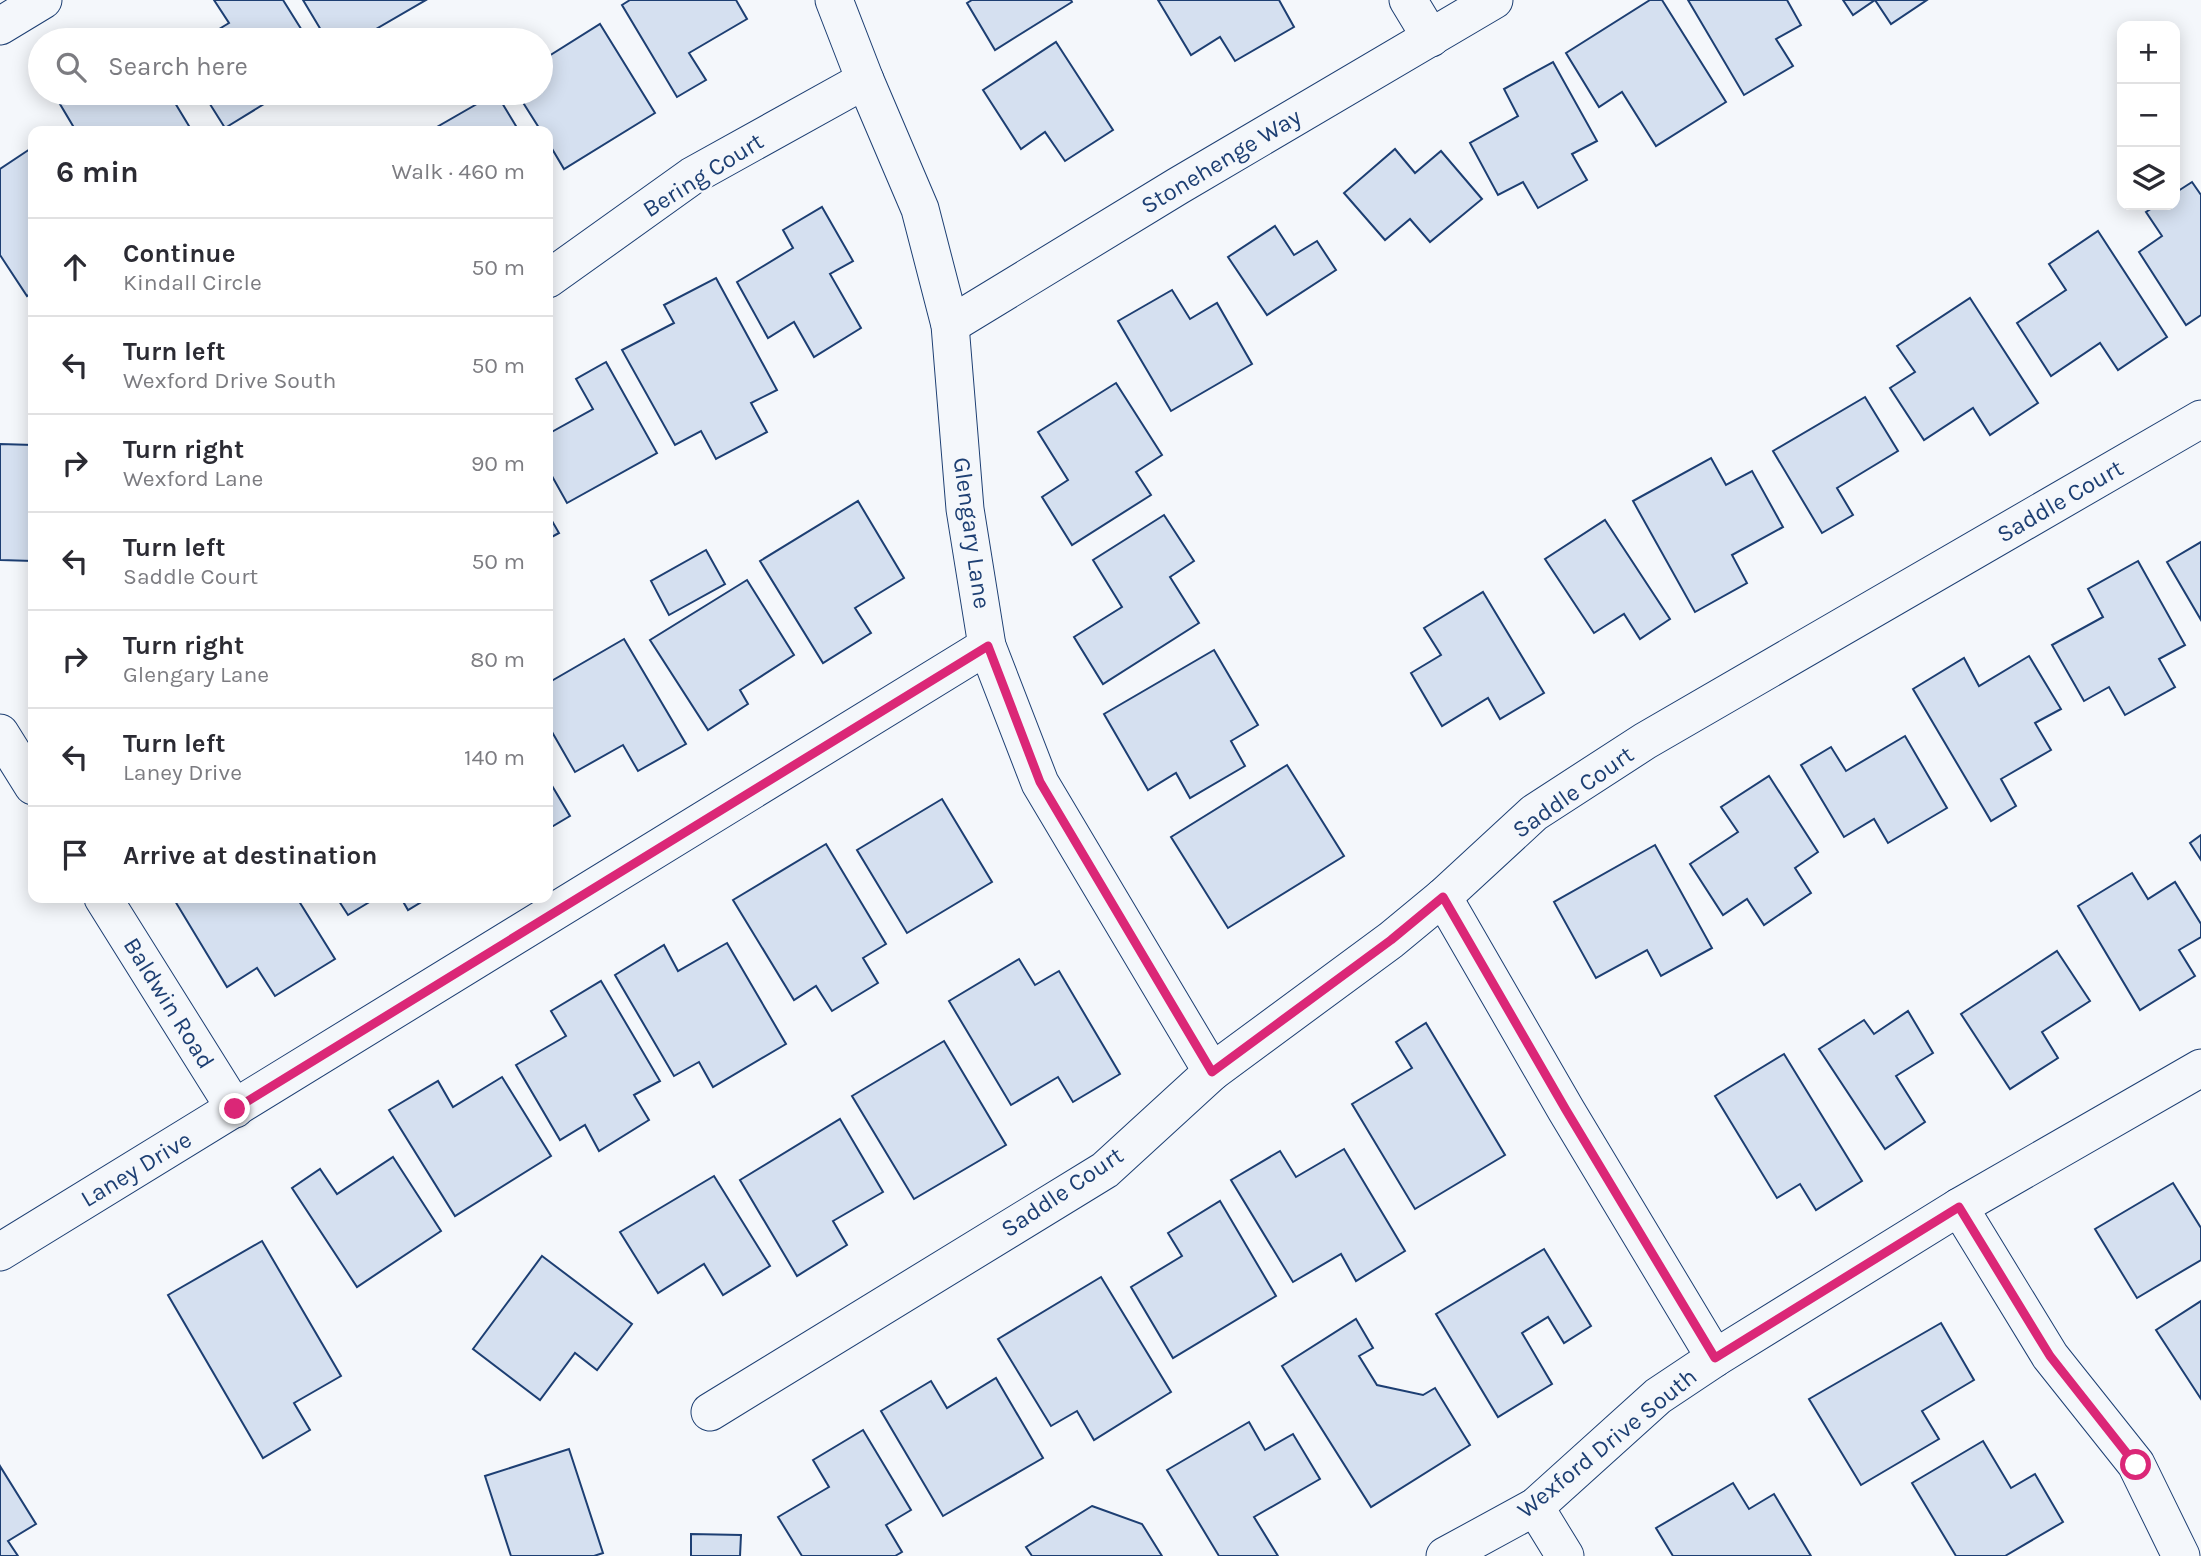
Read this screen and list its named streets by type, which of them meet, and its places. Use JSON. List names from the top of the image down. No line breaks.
{"streets":{"street":["Stonehenge Way","Bering Court","Saddle Court","Glengary Lane","Baldwin Road","Laney Drive","Wexford Drive South"]},"crossings":[["Stonehenge Way","Glengary Lane"],["Bering Court","Glengary Lane"],["Saddle Court","Glengary Lane"],["Glengary Lane","Laney Drive"],["Baldwin Road","Laney Drive"]],"page":{"map_buttons":["+","−"],"search":"Search here","heading":["6 min","Walk · 460 m"],"list":[["Continue","Kindall Circle","50 m"],["Turn left","Wexford Drive South","50 m"],["Turn right","Wexford Lane","90 m"],["Turn left","Saddle Court","50 m"],["Turn right","Glengary Lane","80 m"],["Turn left","Laney Drive","140 m"],"Arrive at destination"]}}
